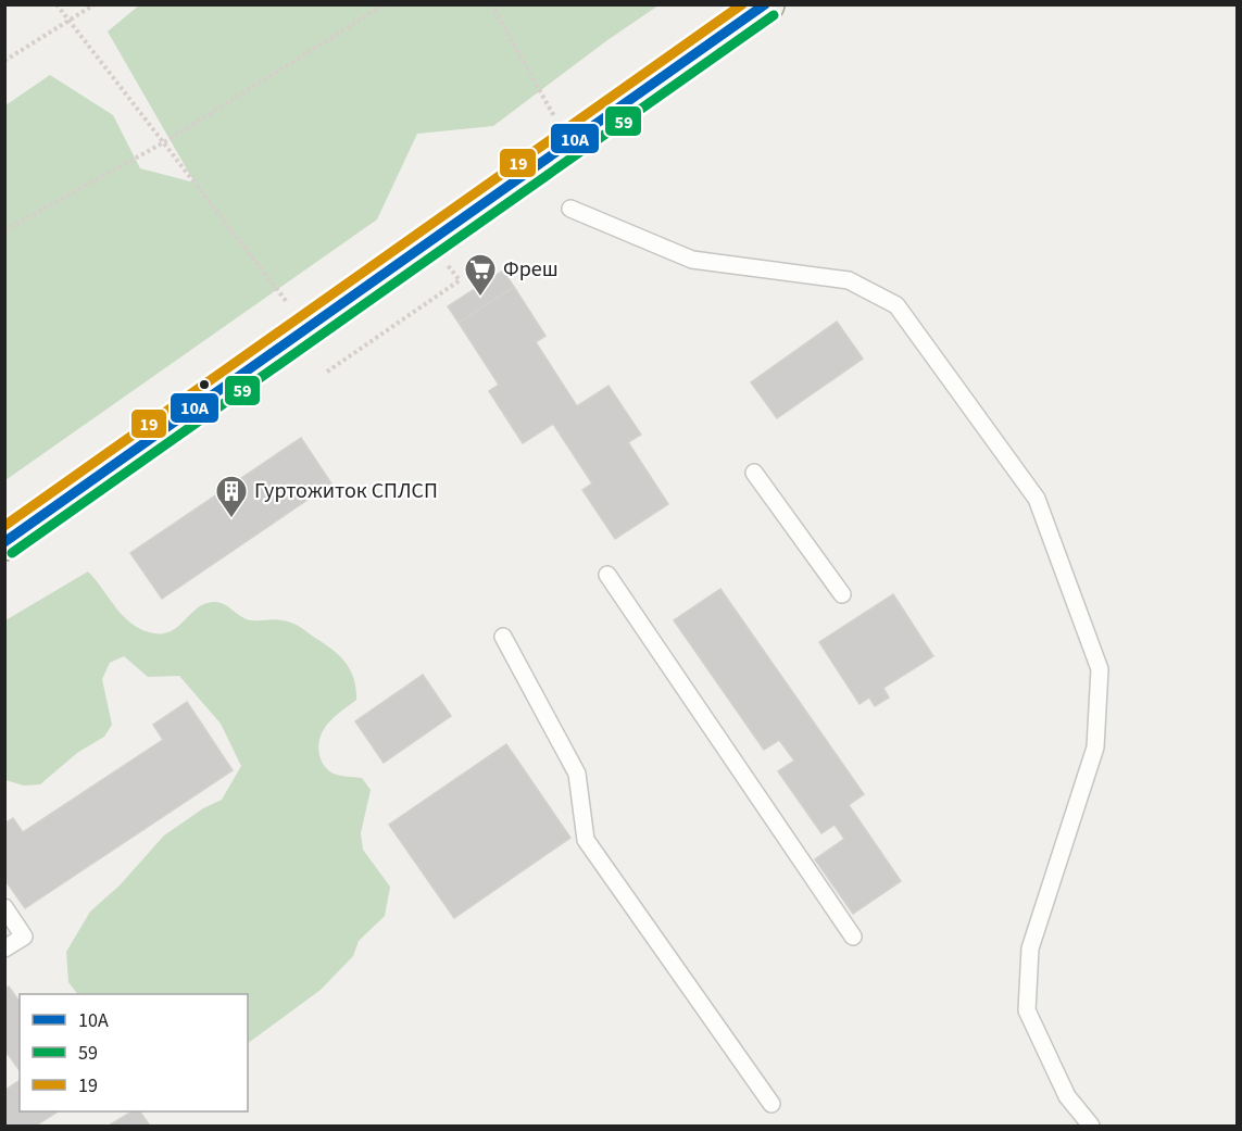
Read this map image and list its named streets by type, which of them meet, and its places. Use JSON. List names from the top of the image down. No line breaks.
{"places":{"supermarket":["Фреш"],"building":["Гуртожиток СПЛСП"]},"lines":["transit line 10А","transit line 19","transit line 59"],"legend":["10А","59","19"]}
